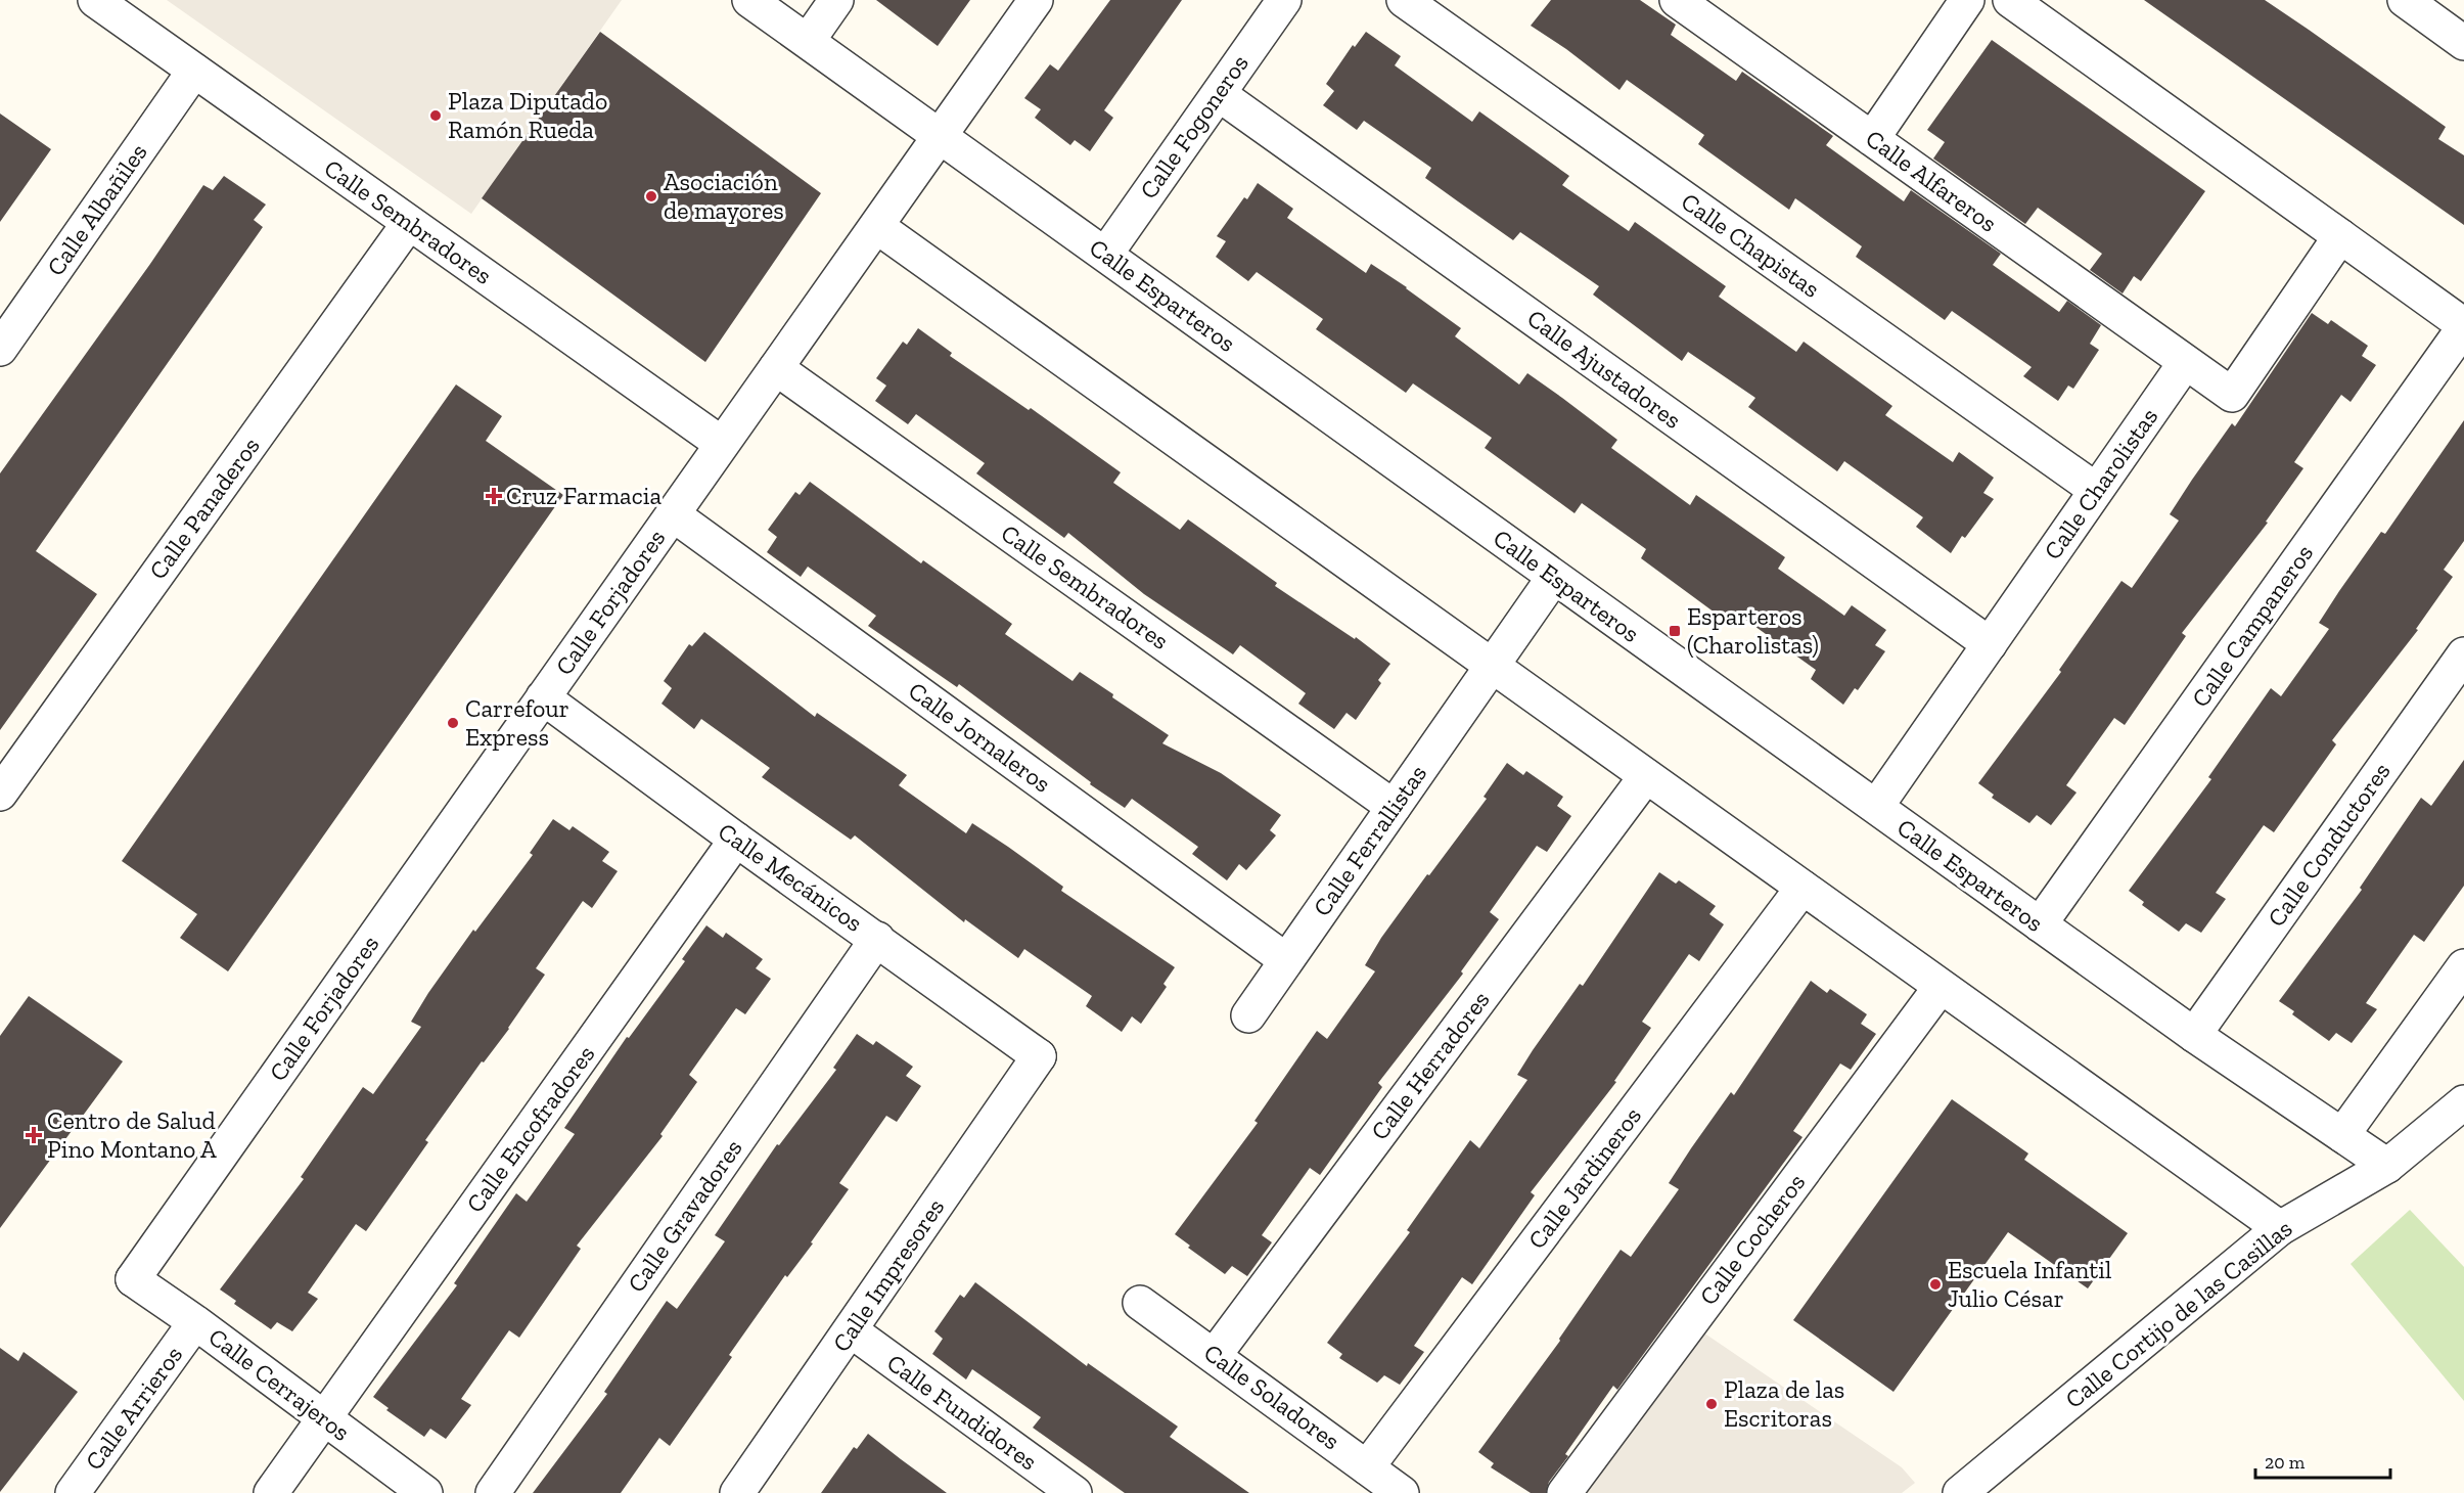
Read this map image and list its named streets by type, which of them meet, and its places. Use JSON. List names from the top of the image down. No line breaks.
{"streets":{"street":["Calle Fogoneros","Calle Alfareros","Calle Albañiles","Calle Sembradores","Calle Chapistas","Calle Esparteros","Calle Ajustadores","Calle Charolistas","Calle Panaderos","Calle Forjadores","Calle Campaneros","Calle Jornaleros","Calle Ferrallistas","Calle Conductores","Calle Mecánicos","Calle Herradores","Calle Encofradores","Calle Jardineros","Calle Gravadores","Calle Cocheros","Calle Impresores","Calle Cortijo de las Casillas","Calle Cerrajeros","Calle Soladores","Calle Arrieros","Calle Fundidores"]},"crossings":[["Calle Fogoneros","Calle Esparteros"],["Calle Fogoneros","Calle Ajustadores"],["Calle Alfareros","Calle Charolistas"],["Calle Albañiles","Calle Sembradores"],["Calle Sembradores","Calle Panaderos"],["Calle Sembradores","Calle Forjadores"],["Calle Sembradores","Calle Ferrallistas"],["Calle Chapistas","Calle Charolistas"],["Calle Esparteros","Calle Charolistas"],["Calle Esparteros","Calle Forjadores"],["Calle Esparteros","Calle Campaneros"],["Calle Esparteros","Calle Ferrallistas"],["Calle Esparteros","Calle Conductores"],["Calle Esparteros","Calle Cortijo de las Casillas"],["Calle Ajustadores","Calle Charolistas"],["Calle Forjadores","Calle Jornaleros"],["Calle Forjadores","Calle Mecánicos"],["Calle Forjadores","Calle Cerrajeros"],["Calle Jornaleros","Calle Ferrallistas"],["Calle Mecánicos","Calle Encofradores"],["Calle Mecánicos","Calle Gravadores"],["Calle Mecánicos","Calle Impresores"],["Calle Herradores","Calle Soladores"],["Calle Encofradores","Calle Cerrajeros"],["Calle Jardineros","Calle Soladores"],["Calle Impresores","Calle Fundidores"],["Calle Cerrajeros","Calle Arrieros"]],"places":{"other":["Plaza Diputado Ramón Rueda","Asociación de mayores","Carrefour Express","Escuela Infantil Julio César","Plaza de las Escritoras"],"health":["Cruz Farmacia","Centro de Salud Pino Montano A"],"transit":["Esparteros (Charolistas)"]},"scale_bar":"20 m"}
